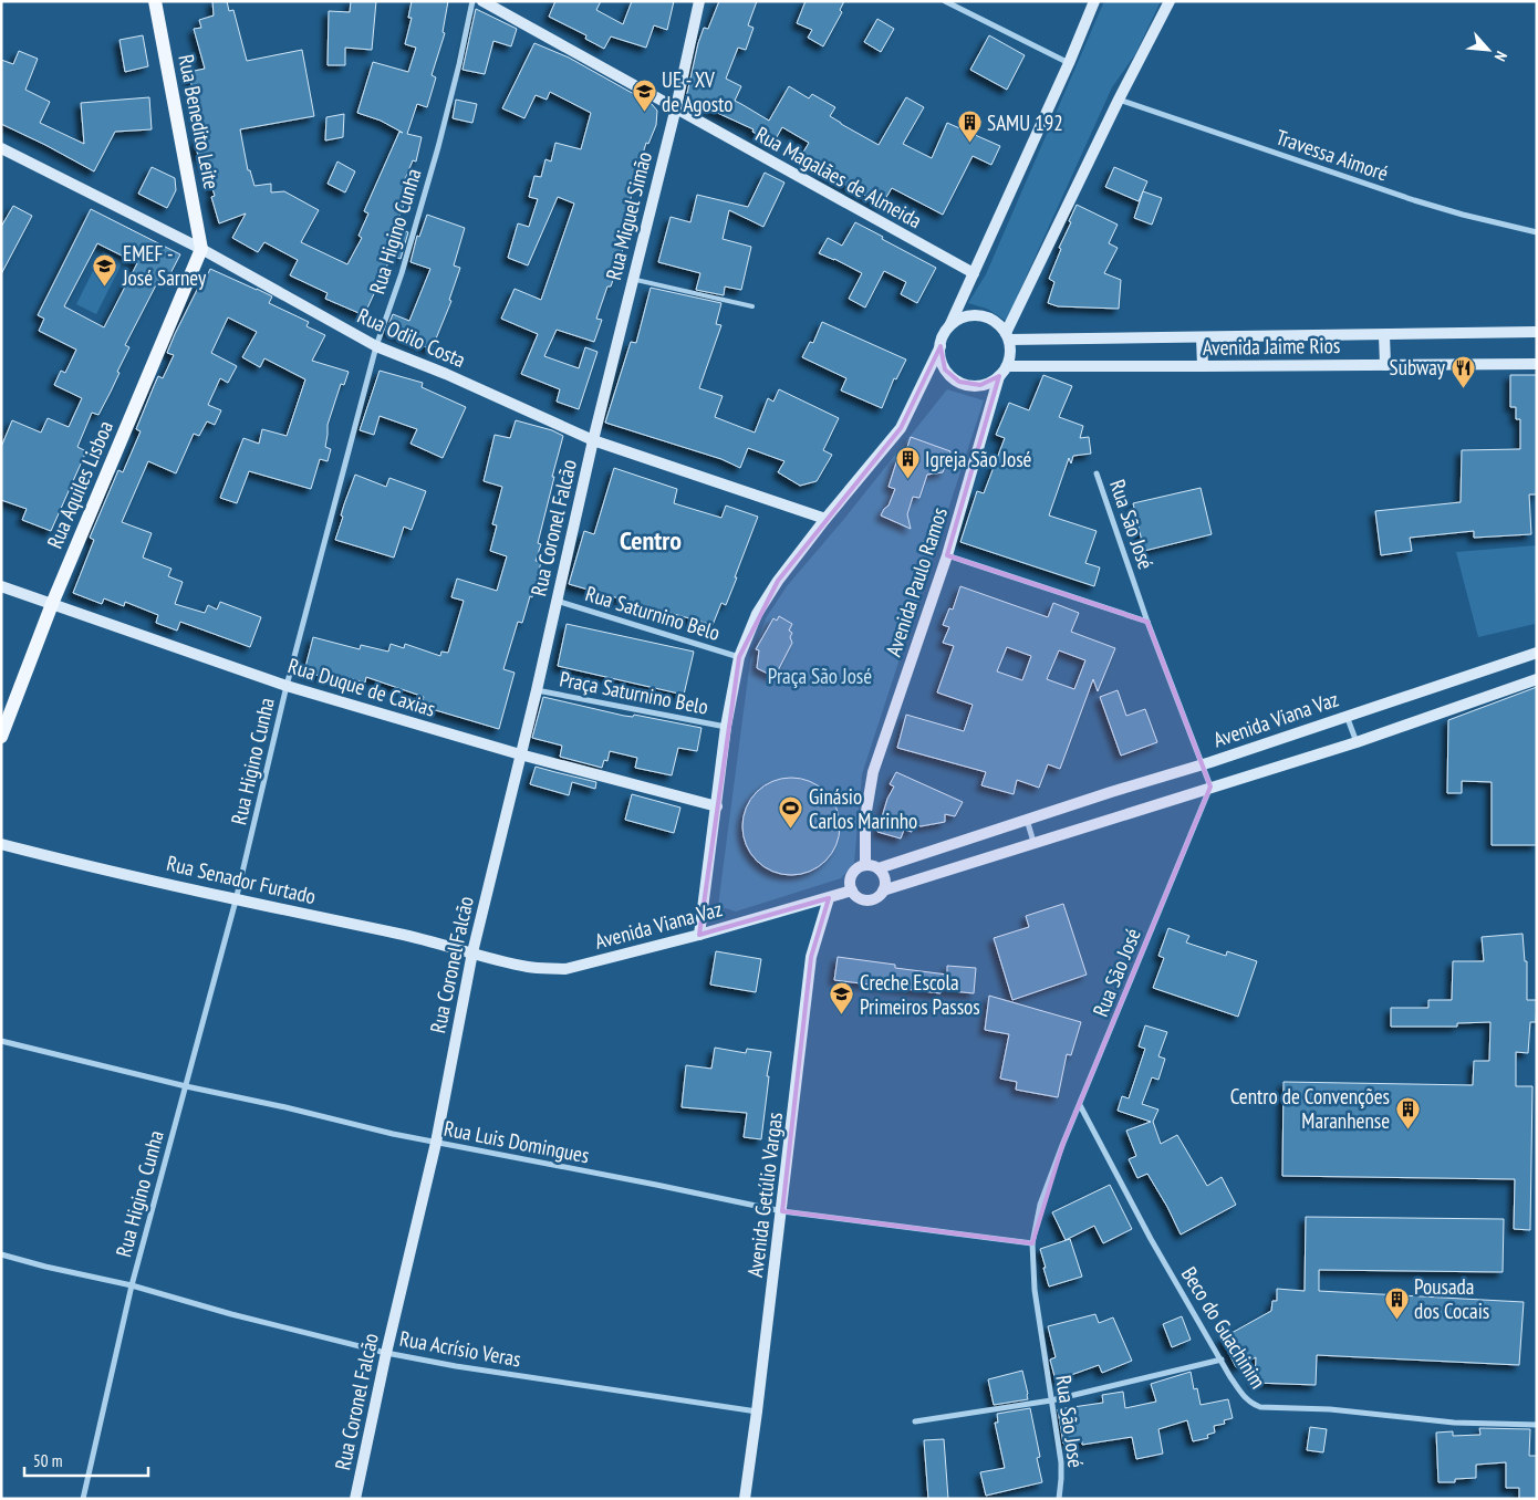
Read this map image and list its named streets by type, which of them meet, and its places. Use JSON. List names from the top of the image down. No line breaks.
{"streets":{"main road":["Rua Benedito Leite","Rua Aquiles Lisboa"],"street":["Travessa Aimoré","Rua Magalães de Almeida","Rua Miguel Simão","Rua Higino Cunha","Rua Odilo Costa","Avenida Jaime Rios","Rua São José","Rua Coronel Falcão","Avenida Paulo Ramos","Rua Saturnino Belo","Rua Duque de Caxias","Praça Saturnino Belo","Avenida Viana Vaz","Rua Senador Furtado","Rua Luis Domingues","Avenida Getúlio Vargas","Beco do Guachinim","Rua Acrísio Veras"]},"crossings":[["Rua Benedito Leite","Rua Odilo Costa"],["Rua Benedito Leite","Rua Aquiles Lisboa"],["Rua Magalães de Almeida","Rua Miguel Simão"],["Rua Miguel Simão","Rua Odilo Costa"],["Rua Miguel Simão","Rua Coronel Falcão"],["Rua Higino Cunha","Rua Odilo Costa"],["Rua Higino Cunha","Rua Duque de Caxias"],["Rua Higino Cunha","Rua Senador Furtado"],["Rua Higino Cunha","Rua Luis Domingues"],["Rua Higino Cunha","Rua Acrísio Veras"],["Rua Odilo Costa","Rua Aquiles Lisboa"],["Rua Odilo Costa","Rua Coronel Falcão"],["Avenida Jaime Rios","Avenida Paulo Ramos"],["Rua Aquiles Lisboa","Rua Duque de Caxias"],["Rua São José","Avenida Viana Vaz"],["Rua São José","Rua Luis Domingues"],["Rua São José","Beco do Guachinim"],["Rua Coronel Falcão","Rua Saturnino Belo"],["Rua Coronel Falcão","Rua Duque de Caxias"],["Rua Coronel Falcão","Praça Saturnino Belo"],["Rua Coronel Falcão","Avenida Viana Vaz"],["Rua Coronel Falcão","Rua Senador Furtado"],["Rua Coronel Falcão","Rua Luis Domingues"],["Rua Coronel Falcão","Rua Acrísio Veras"],["Avenida Paulo Ramos","Avenida Viana Vaz"],["Avenida Viana Vaz","Rua Senador Furtado"],["Avenida Viana Vaz","Avenida Getúlio Vargas"],["Rua Luis Domingues","Avenida Getúlio Vargas"],["Avenida Getúlio Vargas","Rua Acrísio Veras"]],"districts":["Centro"],"parks":["Praça São José"],"places":{"school or university":["UE - XV de Agosto","EMEF - José Sarney","Creche Escola Primeiros Passos"],"building":["SAMU 192","Igreja São José","Centro de Convenções Maranhense","Pousada dos Cocais"],"restaurant":["Subway"],"sports":["Ginásio Carlos Marinho"]},"scale_bar":"50 m","north":"bottom right"}
